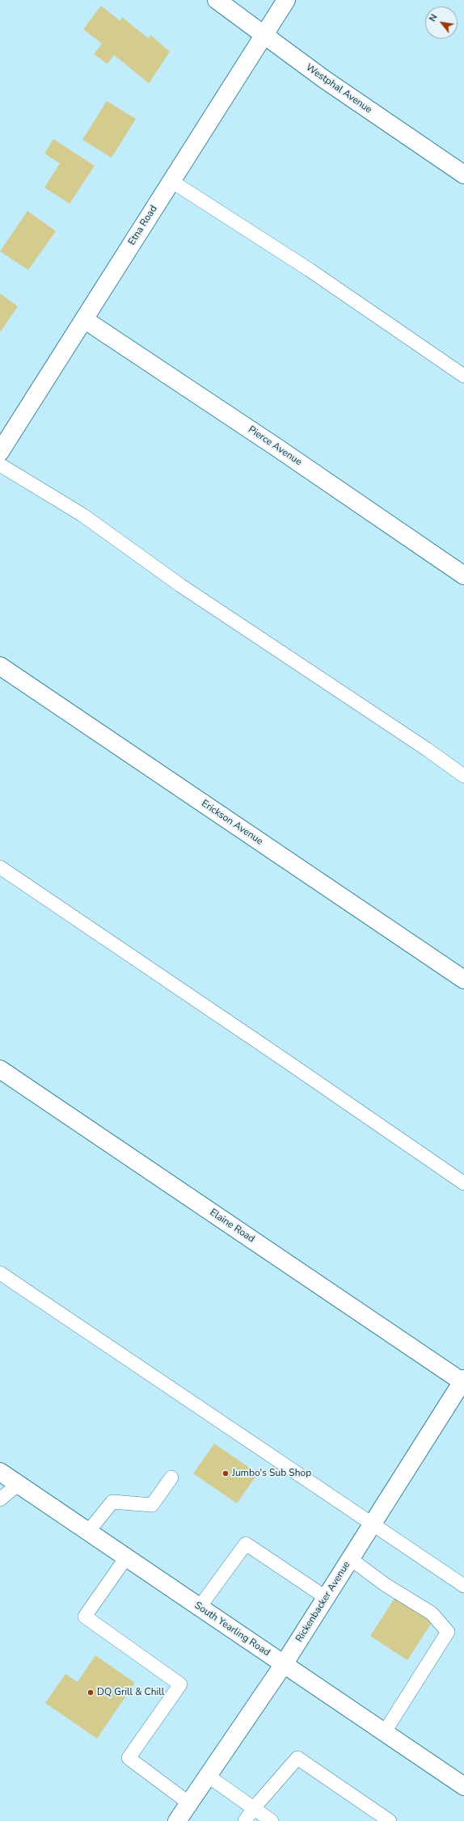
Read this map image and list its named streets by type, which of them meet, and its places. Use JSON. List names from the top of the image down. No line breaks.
{"streets":{"street":["Westphal Avenue","Etna Road","Pierce Avenue","Erickson Avenue","Elaine Road","Rickenbacker Avenue","South Yearling Road"]},"crossings":[["Westphal Avenue","Etna Road"],["Etna Road","Pierce Avenue"],["Elaine Road","Rickenbacker Avenue"],["Rickenbacker Avenue","South Yearling Road"]],"places":["Jumbo's Sub Shop","DQ Grill & Chill"],"north":"top left"}
